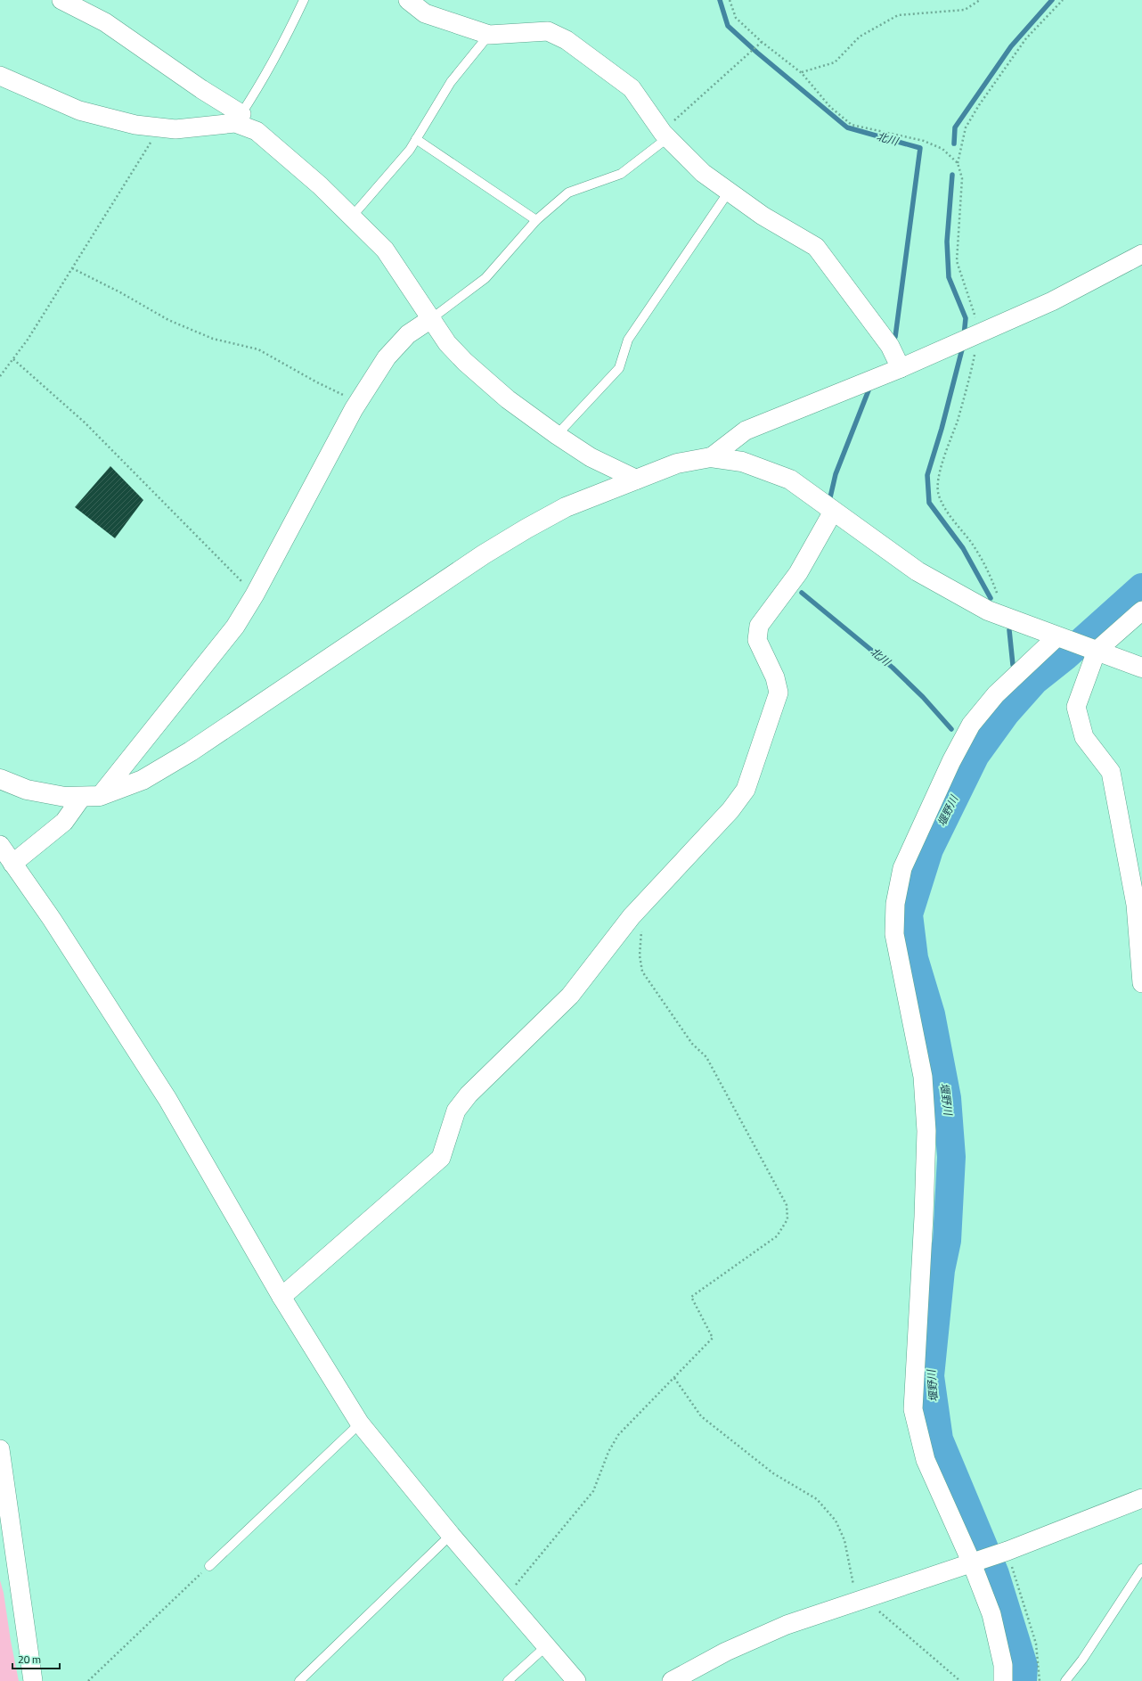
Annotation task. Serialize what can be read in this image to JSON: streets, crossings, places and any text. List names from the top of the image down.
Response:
{
  "water": ["北川", "堰野川"],
  "scale_bar": "20 m"
}
